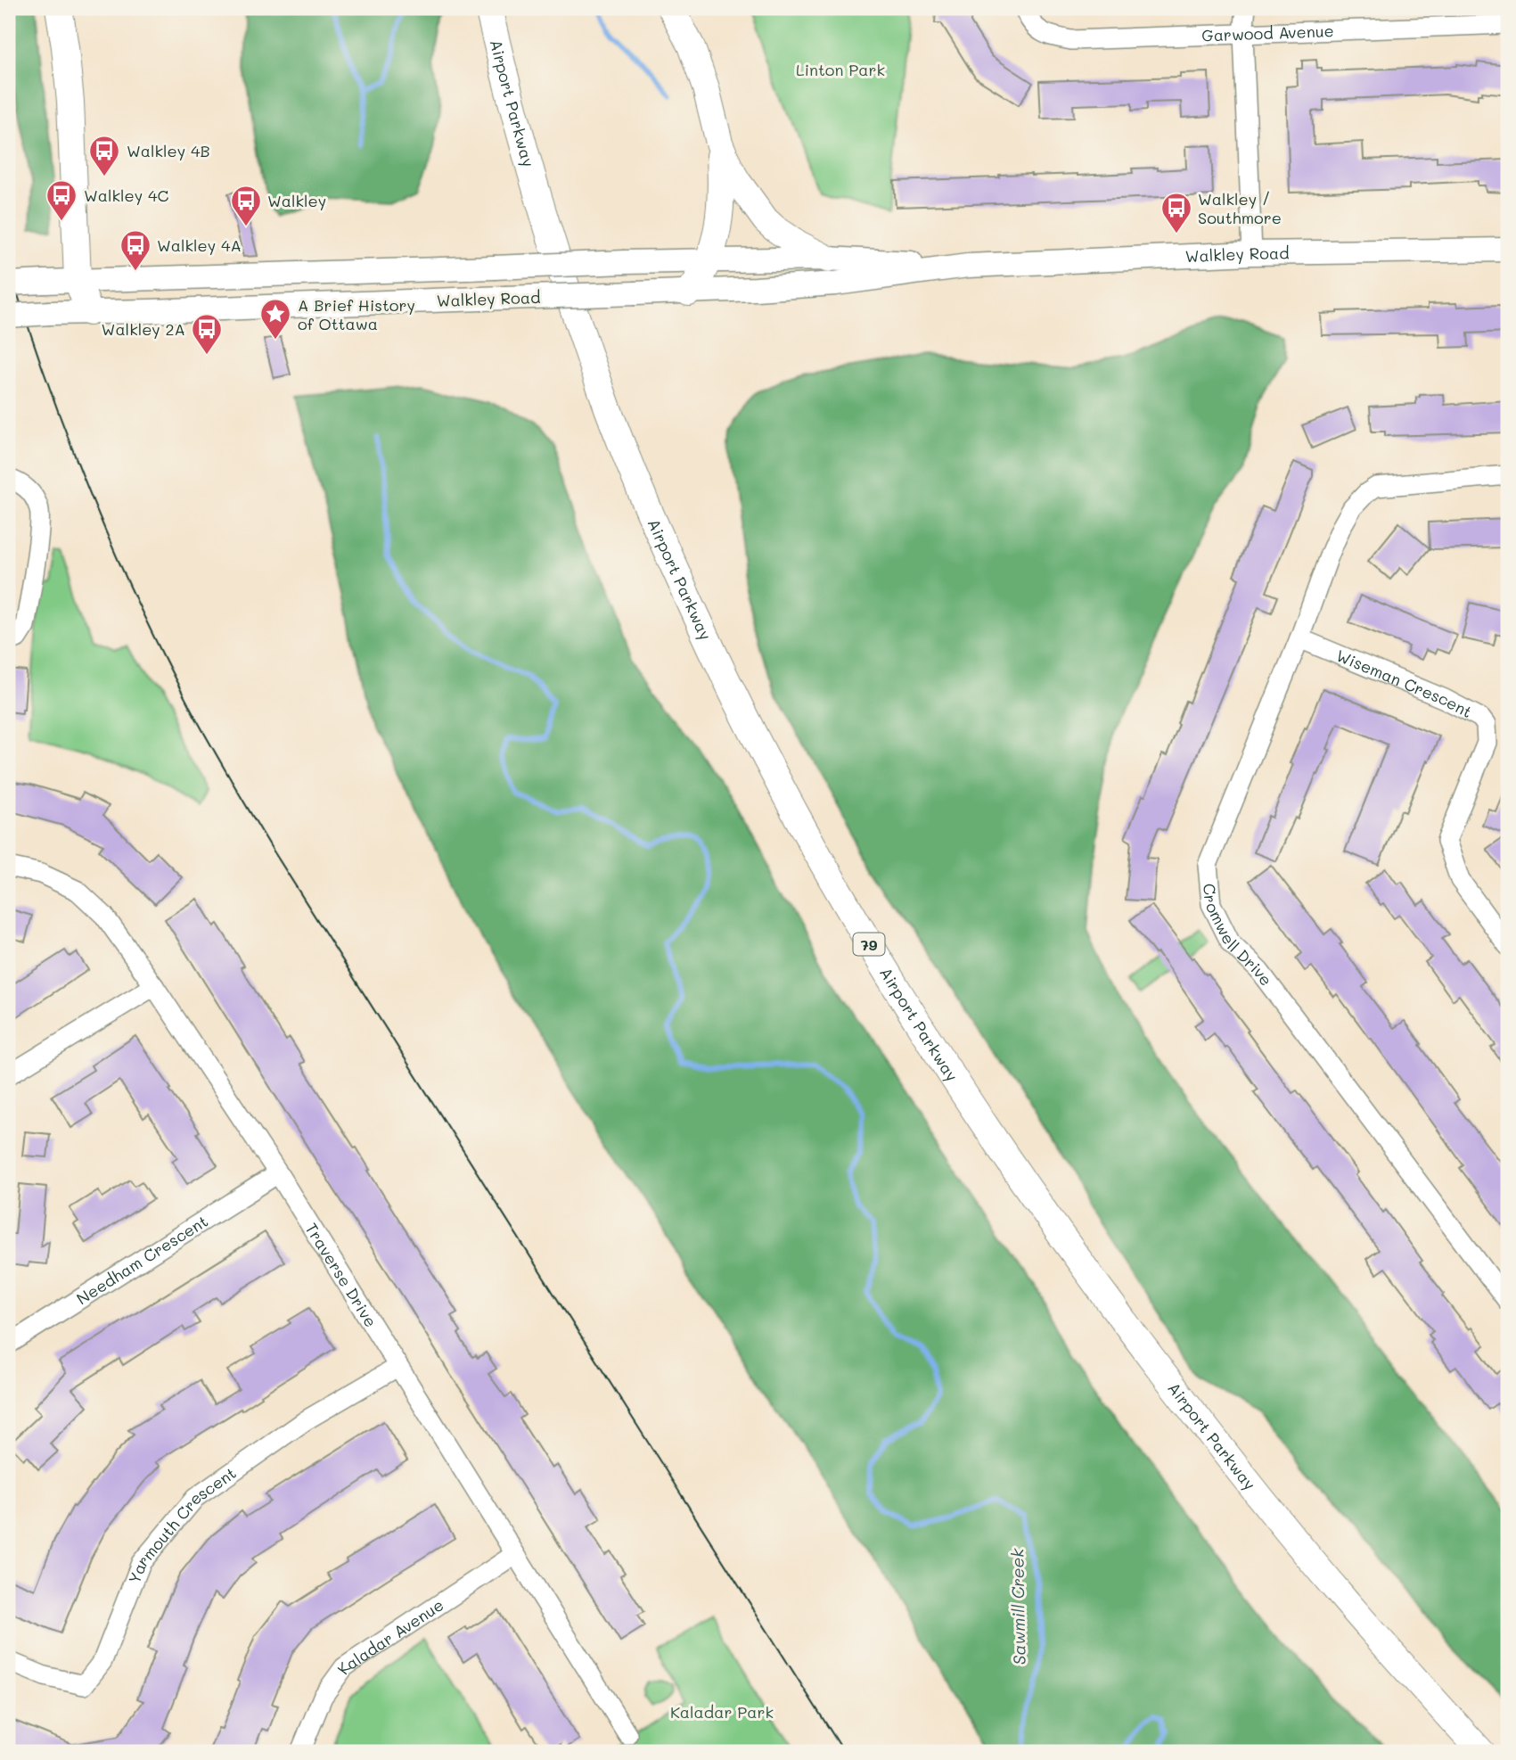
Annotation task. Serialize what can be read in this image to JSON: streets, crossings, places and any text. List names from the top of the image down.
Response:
{
  "streets": {
    "highway": ["Airport Parkway", "79"],
    "main road": ["Walkley Road"],
    "street": [
      "Garwood Avenue",
      "Wiseman Crescent",
      "Cromwell Drive",
      "Needham Crescent",
      "Traverse Drive",
      "Yarmouth Crescent",
      "Kaladar Avenue"
    ]
  },
  "crossings": [
    ["Wiseman Crescent", "Cromwell Drive"],
    ["Needham Crescent", "Traverse Drive"],
    ["Traverse Drive", "Yarmouth Crescent"],
    ["Traverse Drive", "Kaladar Avenue"]
  ],
  "water": ["Sawmill Creek"],
  "parks": ["Linton Park", "Kaladar Park"],
  "places": {
    "bus stop": [
      "Walkley 4B",
      "Walkley 4C",
      "Walkley",
      "Walkley / Southmore",
      "Walkley 4A",
      "Walkley 2A"
    ],
    "place": ["A Brief History of Ottawa"]
  }
}
